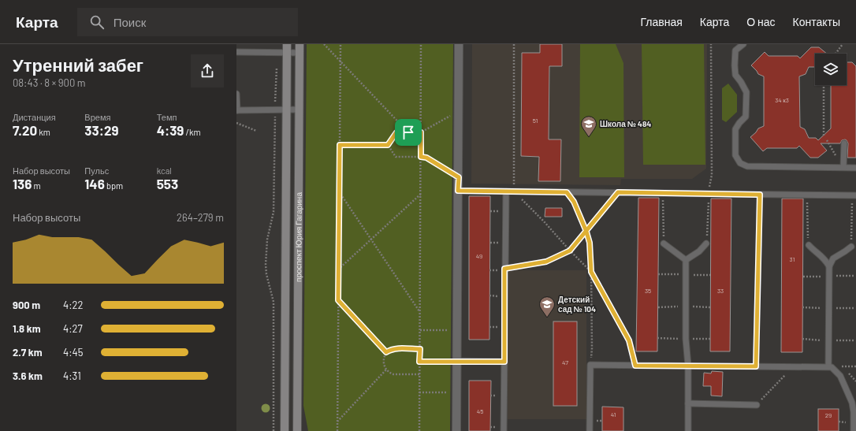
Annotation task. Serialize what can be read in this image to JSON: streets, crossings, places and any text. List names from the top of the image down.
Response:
{
  "streets": {
    "main road": ["проспект Юрия Гагарина"]
  },
  "places": {
    "school or university": ["Школа № 484", "Детский сад № 104"]
  },
  "house_numbers": [
    "34 к3",
    "51",
    "49",
    "31",
    "35",
    "33",
    "47",
    "45",
    "41",
    "29"
  ],
  "page": {
    "header": "Карта",
    "search": "Поиск",
    "nav": [
      "Главная",
      "Карта",
      "О нас",
      "Контакты"
    ],
    "heading": ["Утренний забег", "08:43 · 8 × 900 m"],
    "stats": [
      ["Дистанция", "7.20 km"],
      ["Время", "33:29"],
      ["Темп", "4:39 /km"],
      ["Набор высоты", "136 m"],
      ["Пульс", "146 bpm"],
      ["kcal", "553"]
    ],
    "chart": ["Набор высоты", "264–279 m"],
    "list": [
      {
        "name": "900 m",
        "note": "4:22"
      },
      {
        "name": "1.8 km",
        "note": "4:27"
      },
      {
        "name": "2.7 km",
        "note": "4:45"
      },
      {
        "name": "3.6 km",
        "note": "4:31"
      }
    ]
  }
}
